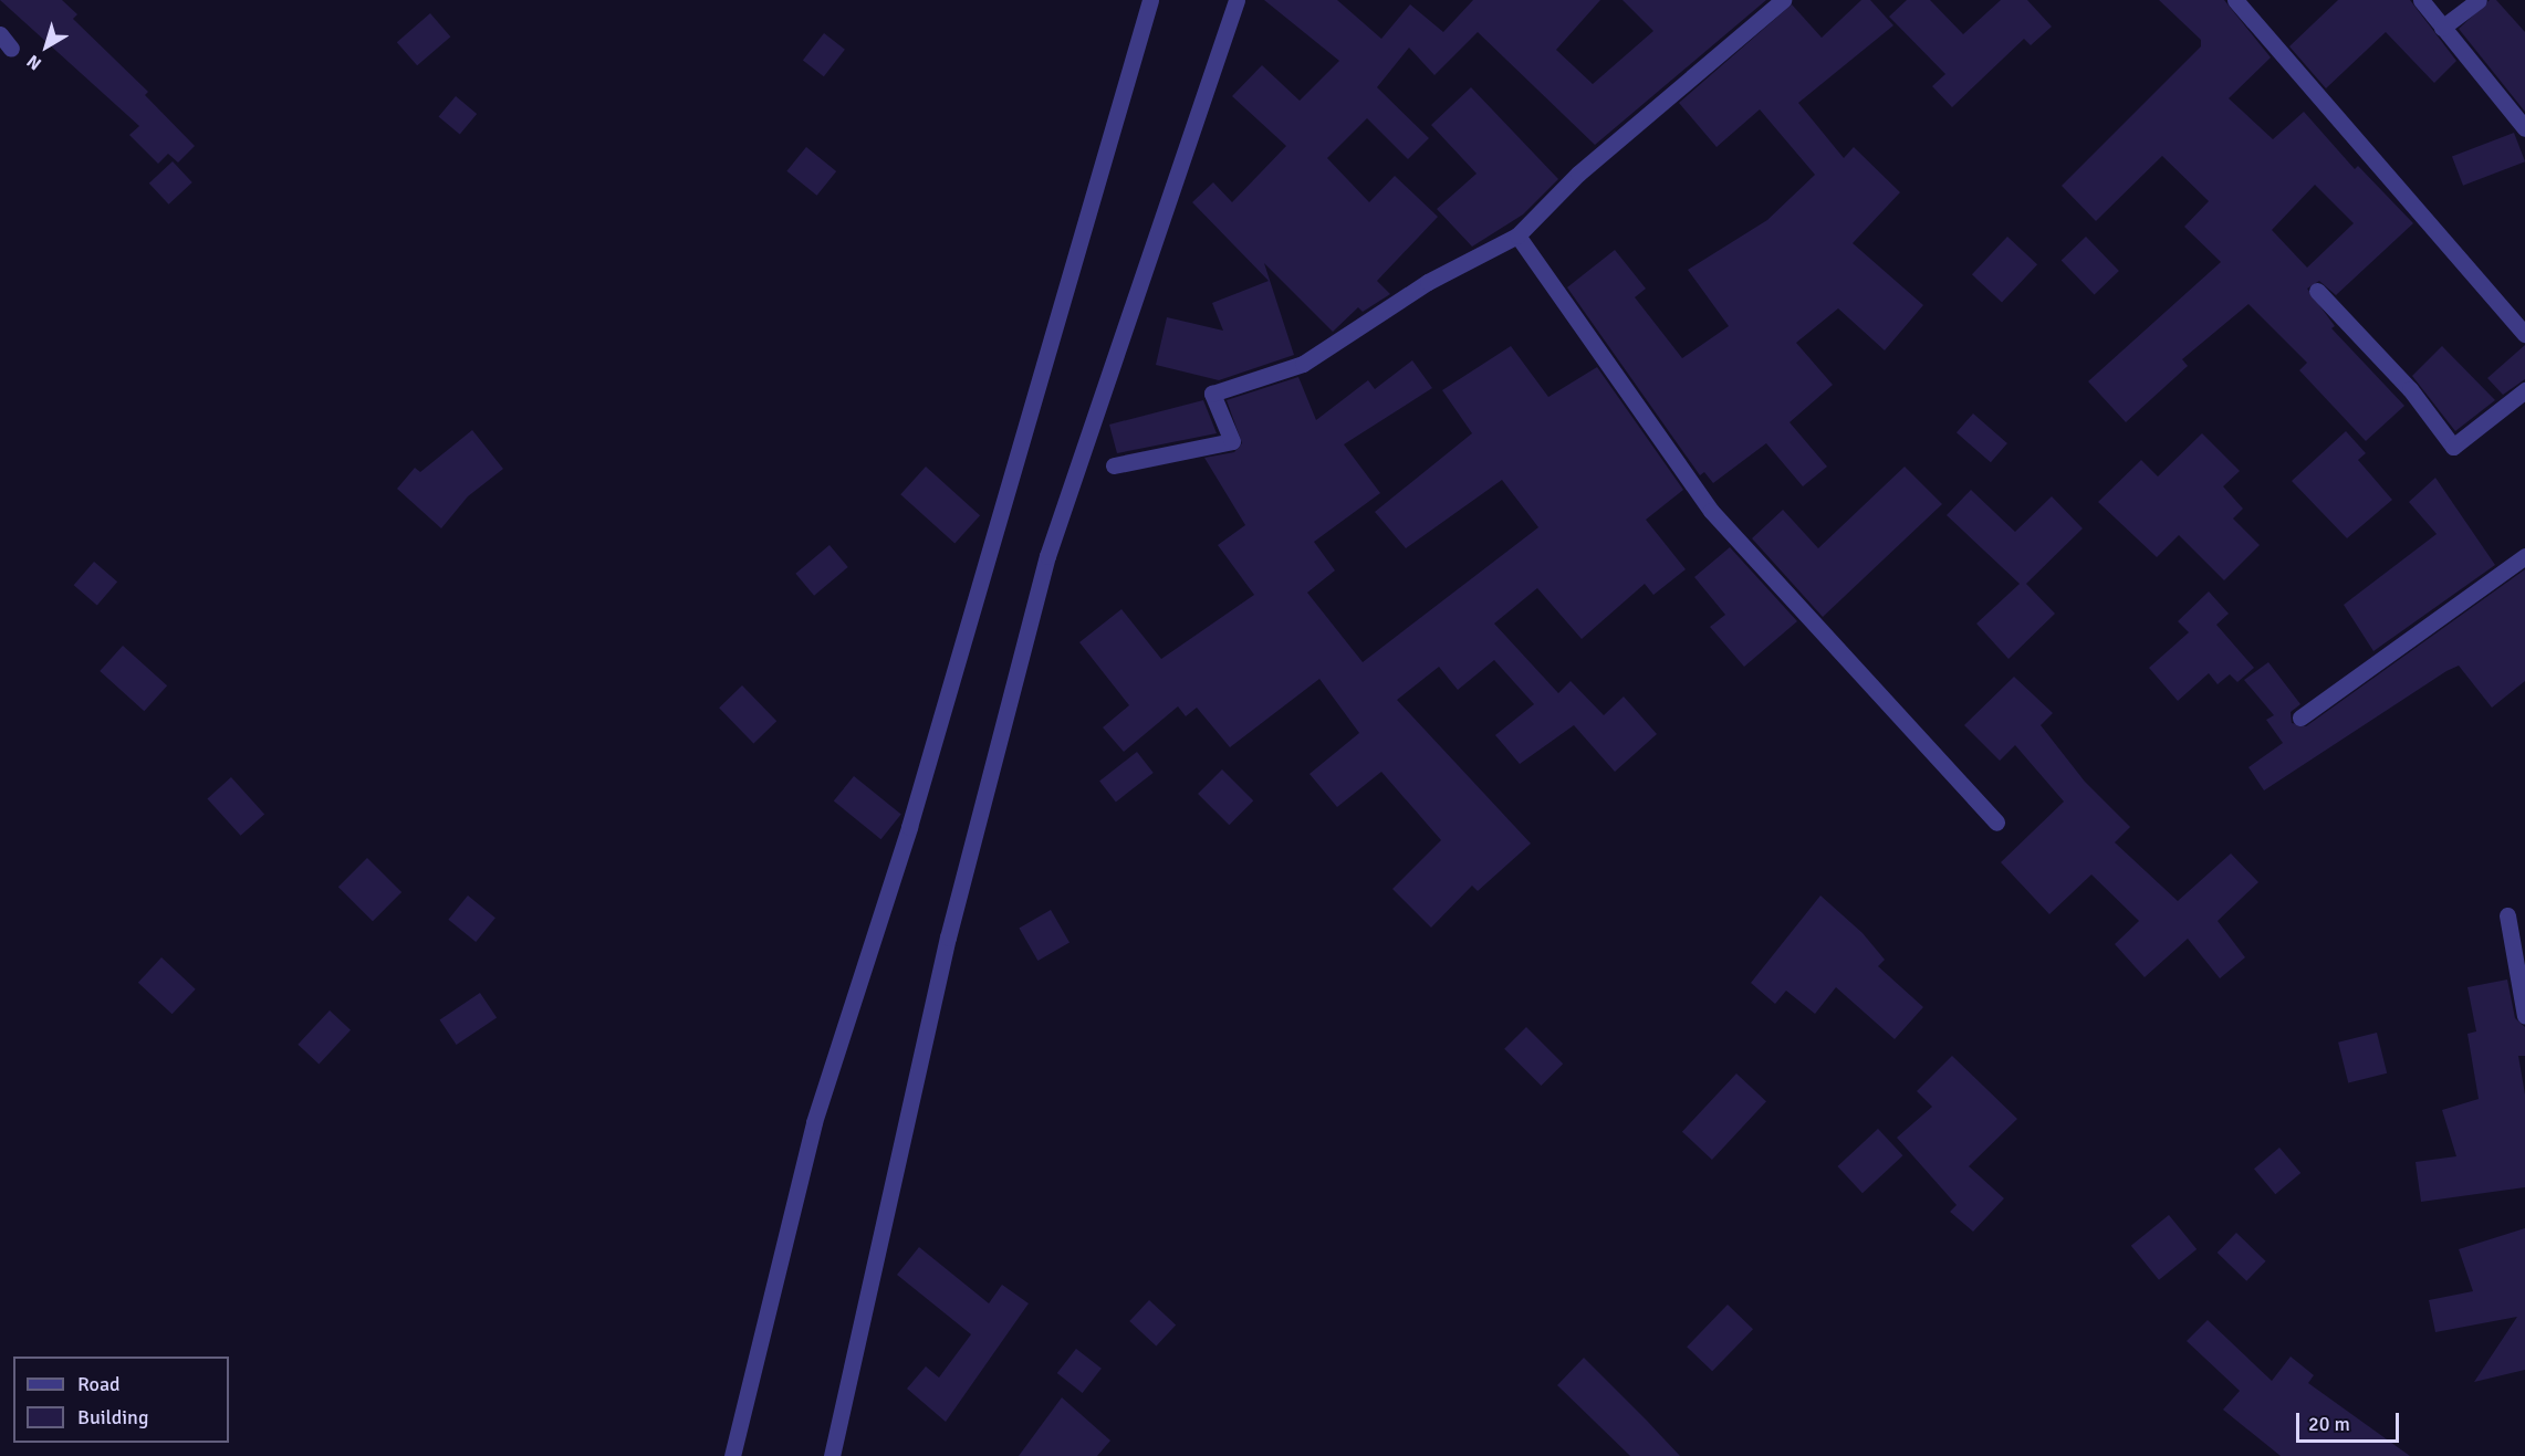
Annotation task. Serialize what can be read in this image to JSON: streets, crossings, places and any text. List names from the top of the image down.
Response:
{
  "legend": ["Road", "Building"],
  "scale_bar": "20 m",
  "north": "bottom left"
}
